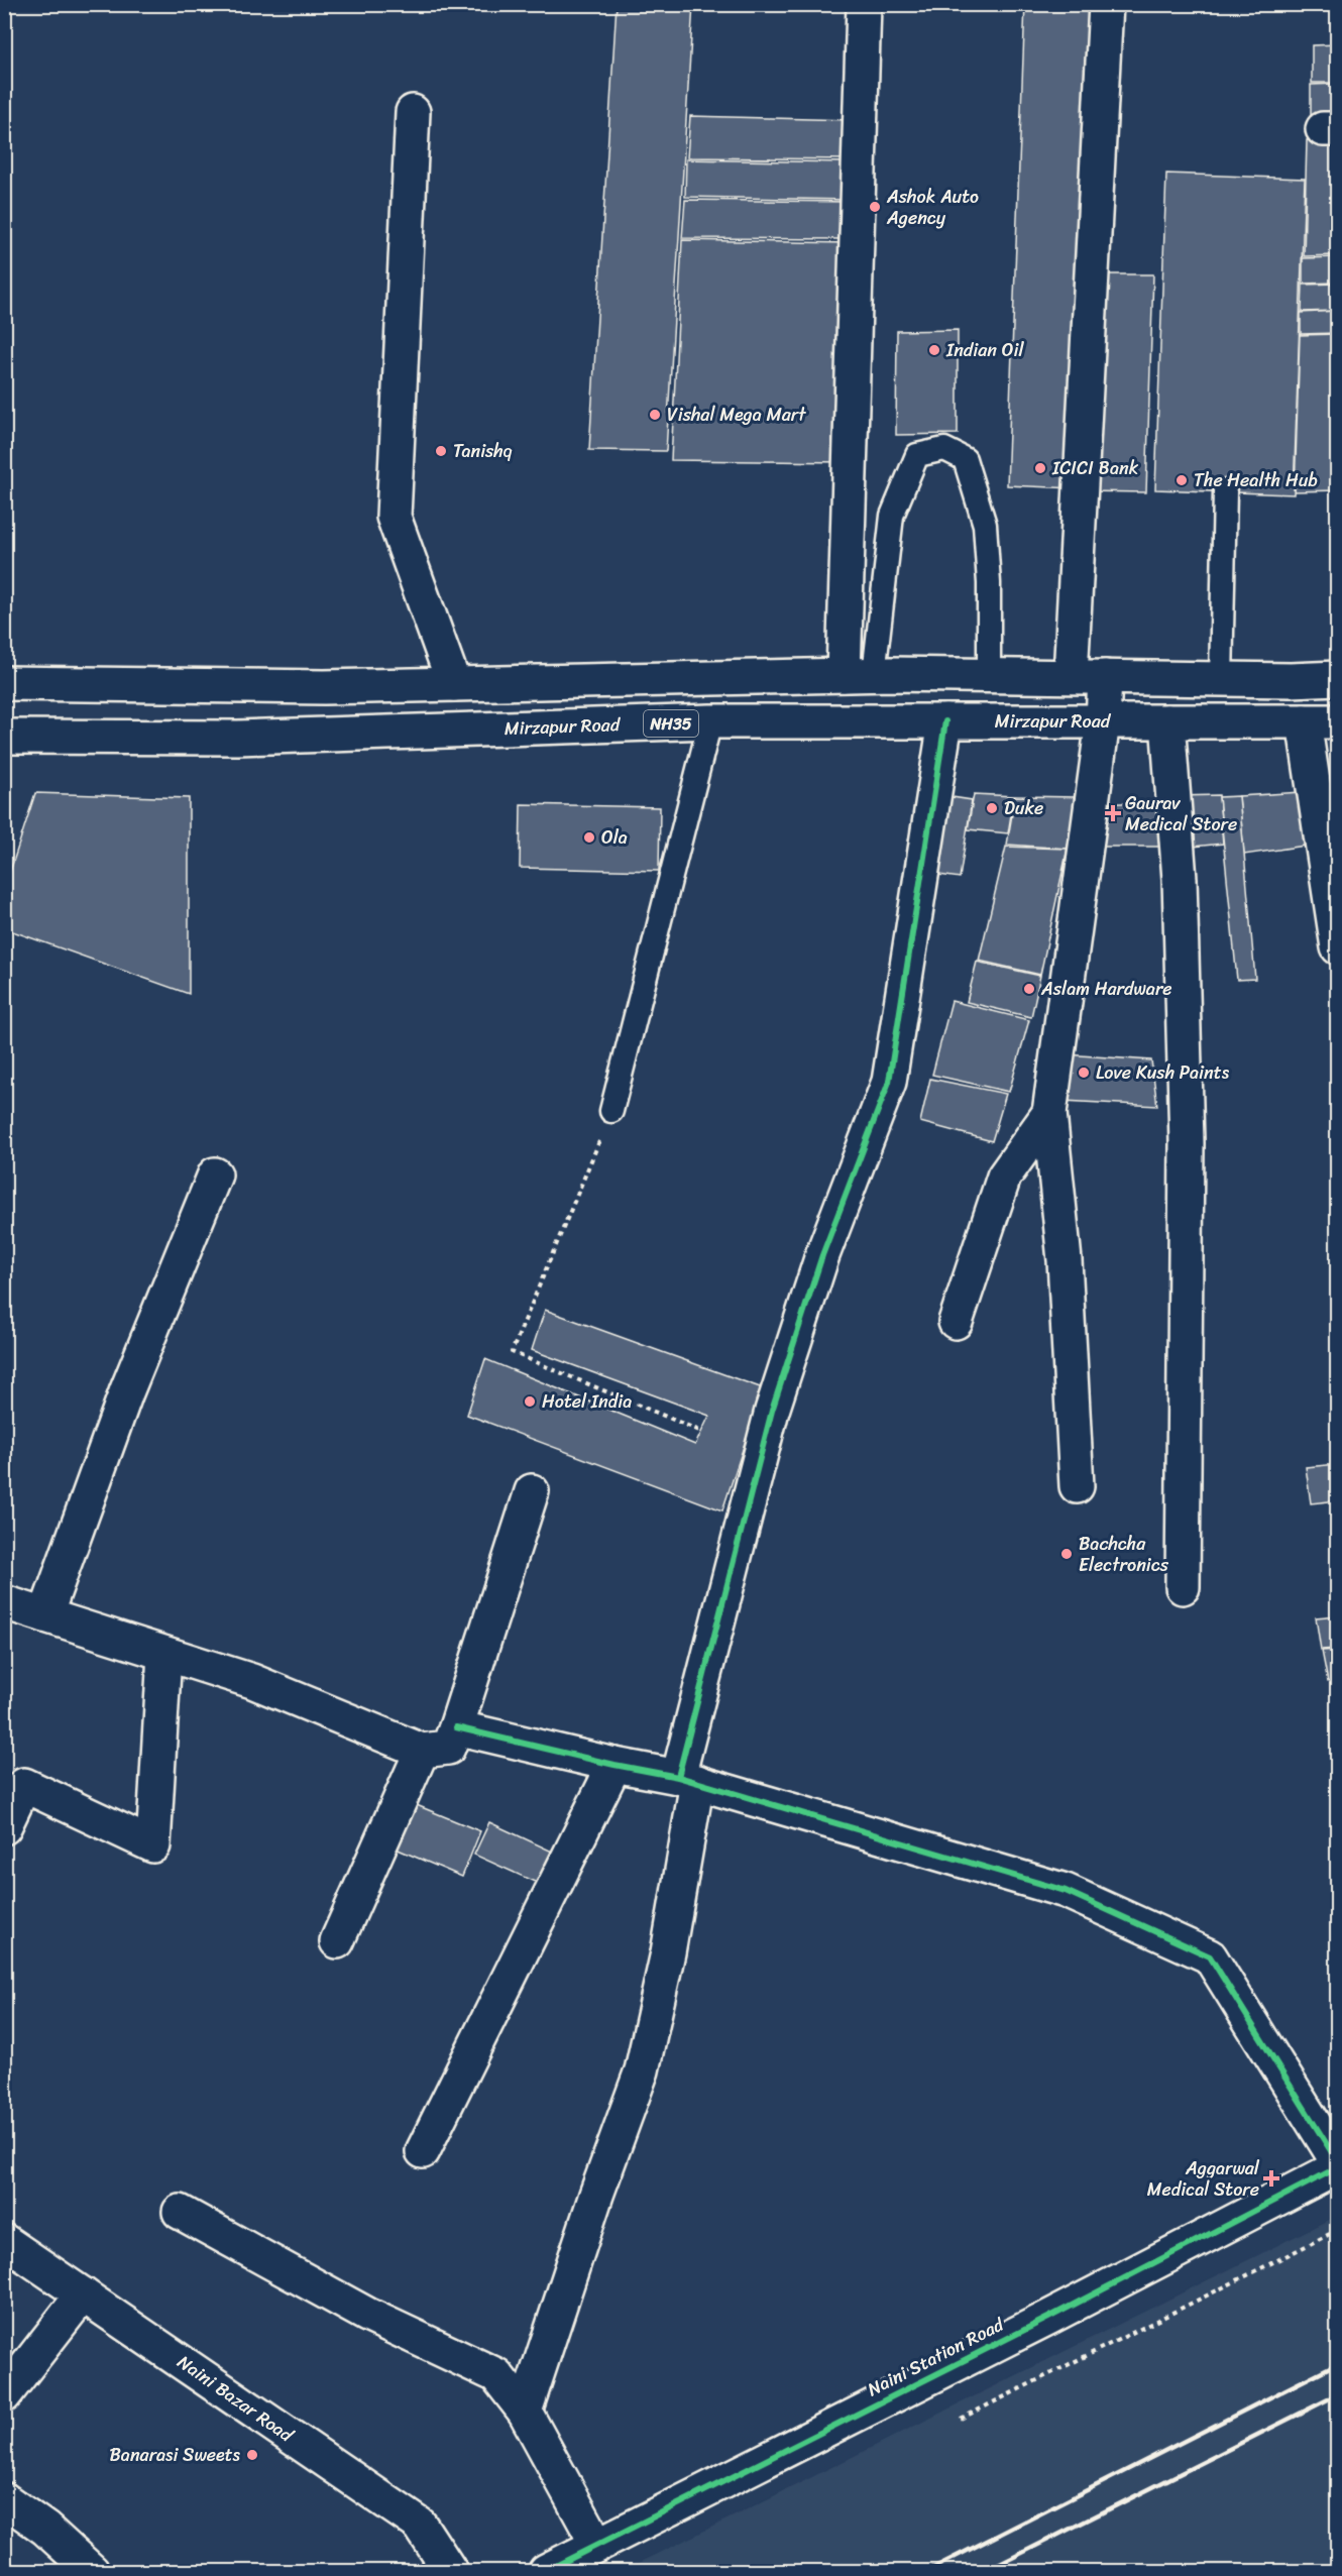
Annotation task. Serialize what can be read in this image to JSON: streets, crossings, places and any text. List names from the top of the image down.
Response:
{
  "streets": {
    "main road": [
      "Mirzapur Road",
      "NH35",
      "Naini Station Road",
      "Naini Bazar Road"
    ]
  },
  "places": {
    "other": [
      "Ashok Auto Agency",
      "Indian Oil",
      "Vishal Mega Mart",
      "Tanishq",
      "ICICI Bank",
      "The Health Hub",
      "Duke",
      "Ola",
      "Aslam Hardware",
      "Love Kush Paints",
      "Hotel India",
      "Bachcha Electronics",
      "Banarasi Sweets"
    ],
    "health": ["Gaurav Medical Store", "Aggarwal Medical Store"]
  }
}
